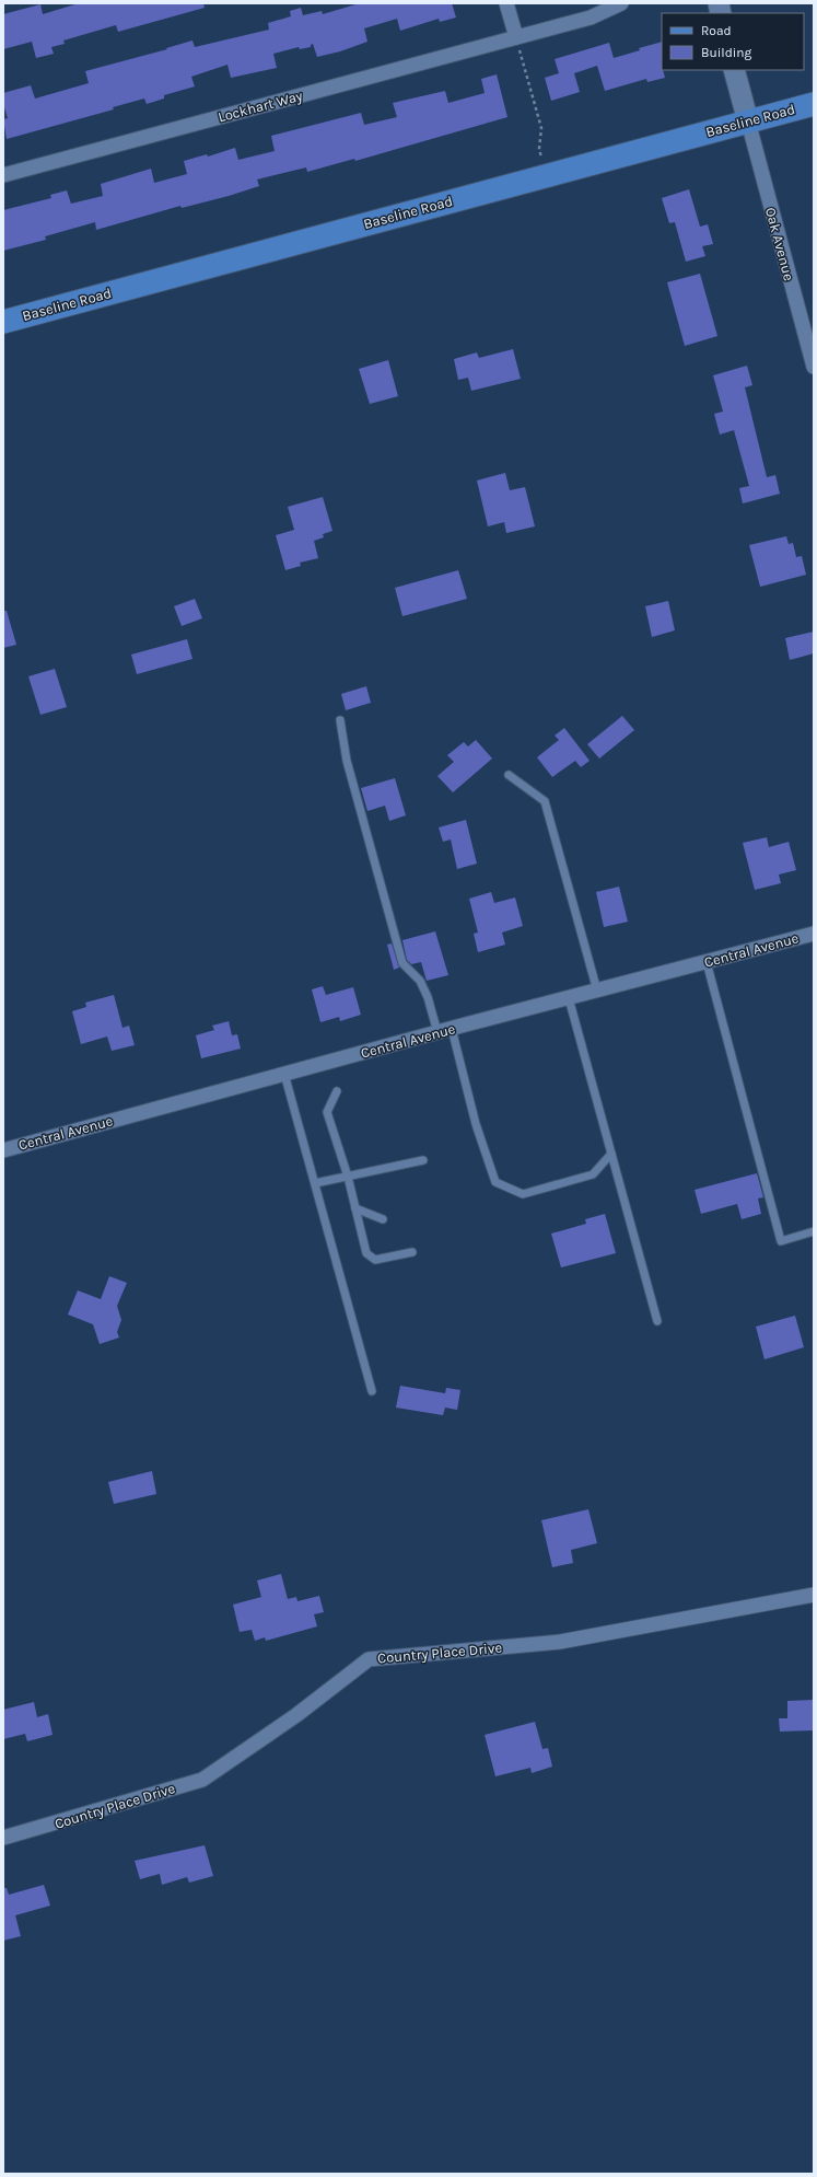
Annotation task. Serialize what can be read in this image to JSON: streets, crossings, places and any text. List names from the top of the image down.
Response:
{
  "streets": {
    "main road": ["Baseline Road"],
    "street": [
      "Lockhart Way",
      "Oak Avenue",
      "Central Avenue",
      "Country Place Drive"
    ]
  },
  "crossings": [
    ["Baseline Road", "Oak Avenue"]
  ],
  "legend": ["Road", "Building"]
}
